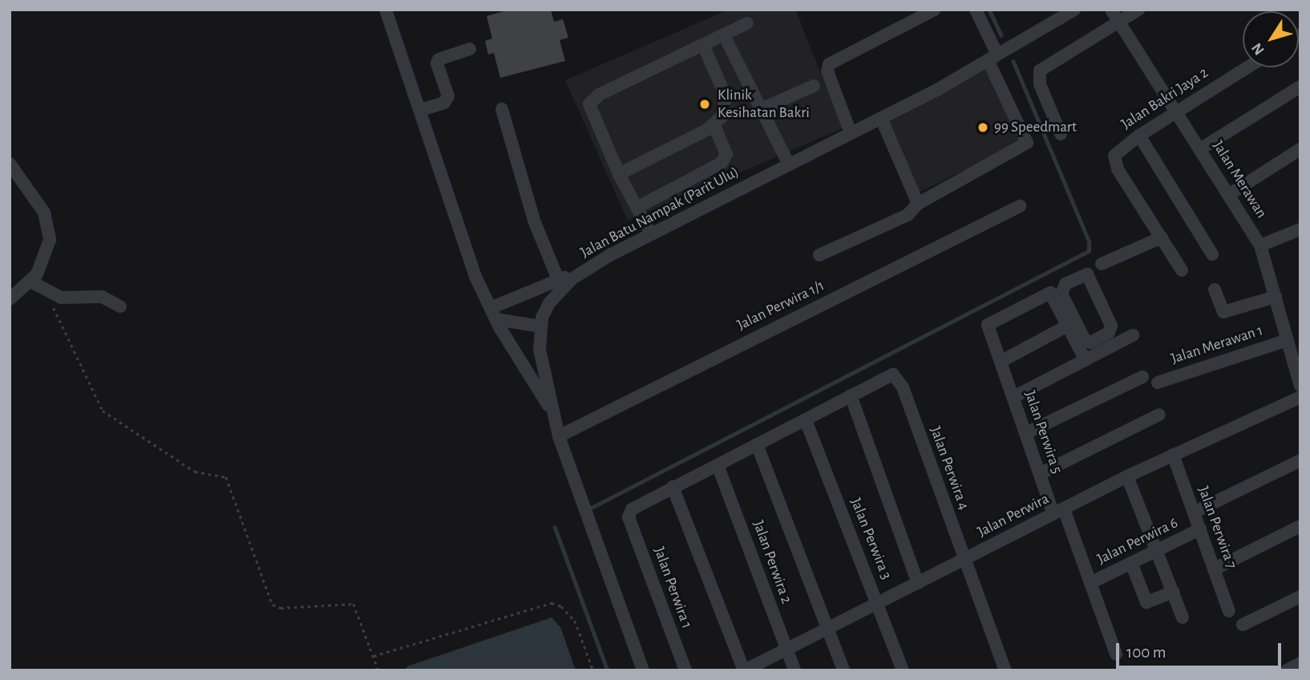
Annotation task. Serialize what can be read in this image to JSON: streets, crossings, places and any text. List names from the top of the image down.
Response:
{
  "streets": {
    "street": [
      "Jalan Bakri Jaya 2",
      "Jalan Merawan",
      "Jalan Batu Nampak (Parit Ulu)",
      "Jalan Perwira 1/1",
      "Jalan Merawan 1",
      "Jalan Perwira 5",
      "Jalan Perwira 4",
      "Jalan Perwira",
      "Jalan Perwira 7",
      "Jalan Perwira 3",
      "Jalan Perwira 6",
      "Jalan Perwira 2",
      "Jalan Perwira 1"
    ]
  },
  "crossings": [
    ["Jalan Bakri Jaya 2", "Jalan Merawan"],
    ["Jalan Merawan", "Jalan Merawan 1"],
    ["Jalan Batu Nampak (Parit Ulu)", "Jalan Perwira 1/1"],
    ["Jalan Perwira 5", "Jalan Perwira"],
    ["Jalan Perwira 5", "Jalan Perwira 6"],
    ["Jalan Perwira 4", "Jalan Perwira"],
    ["Jalan Perwira", "Jalan Perwira 7"],
    ["Jalan Perwira", "Jalan Perwira 3"],
    ["Jalan Perwira", "Jalan Perwira 2"],
    ["Jalan Perwira 7", "Jalan Perwira 6"]
  ],
  "places": ["Klinik Kesihatan Bakri", "99 Speedmart"],
  "scale_bar": "100 m",
  "north": "bottom left"
}
